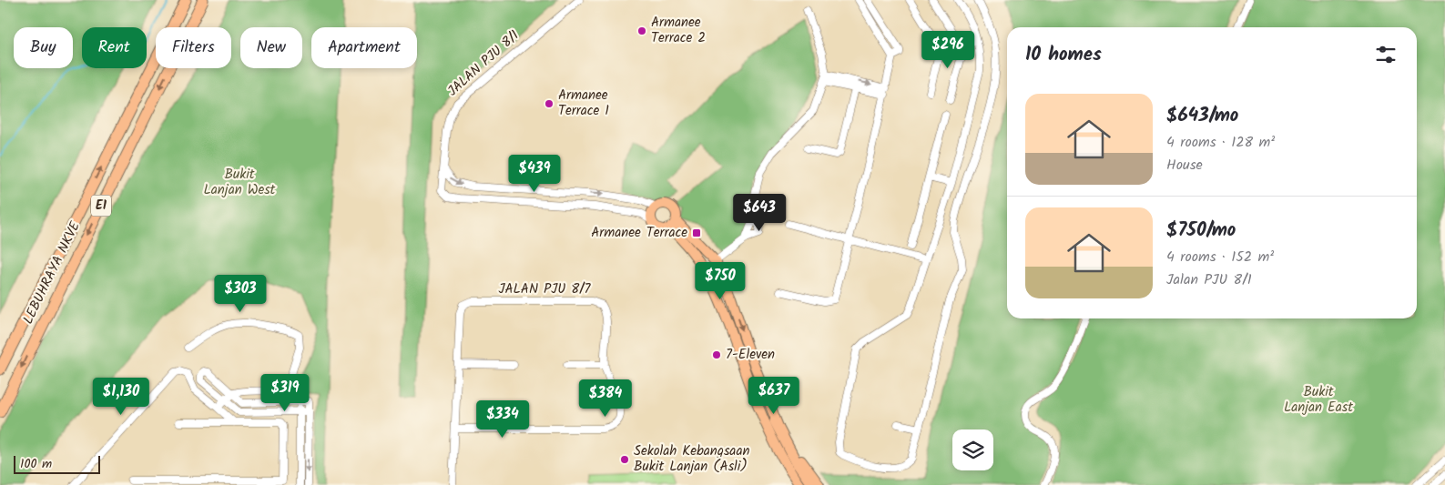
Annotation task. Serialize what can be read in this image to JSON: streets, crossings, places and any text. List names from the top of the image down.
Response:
{
  "streets": {
    "highway": ["E1", "LEBUHRAYA NKVE"],
    "street": ["JALAN PJU 8/1", "JALAN PJU 8/7"]
  },
  "parks": ["Bukit Lanjan West", "Bukit Lanjan East"],
  "places": {
    "other": [
      "Armanee Terrace 2",
      "Armanee Terrace 1",
      "7-Eleven",
      "Sekolah Kebangsaan Bukit Lanjan (Asli)"
    ],
    "transit": ["Armanee Terrace"]
  },
  "scale_bar": "100 m",
  "page": {
    "chip": [
      "Buy",
      "Rent",
      "Filters",
      "New",
      "Apartment"
    ],
    "heading": "10 homes",
    "price": [
      "$296",
      "$439",
      "$643",
      "$750",
      "$303",
      "$319",
      "$637",
      "$1,130",
      "$384",
      "$334"
    ],
    "list": [
      {
        "name": "$643/mo",
        "note": "4 rooms · 128 m² · House"
      },
      {
        "name": "$750/mo",
        "note": "4 rooms · 152 m² · Jalan PJU 8/1"
      }
    ],
    "scale": "100 m"
  }
}
